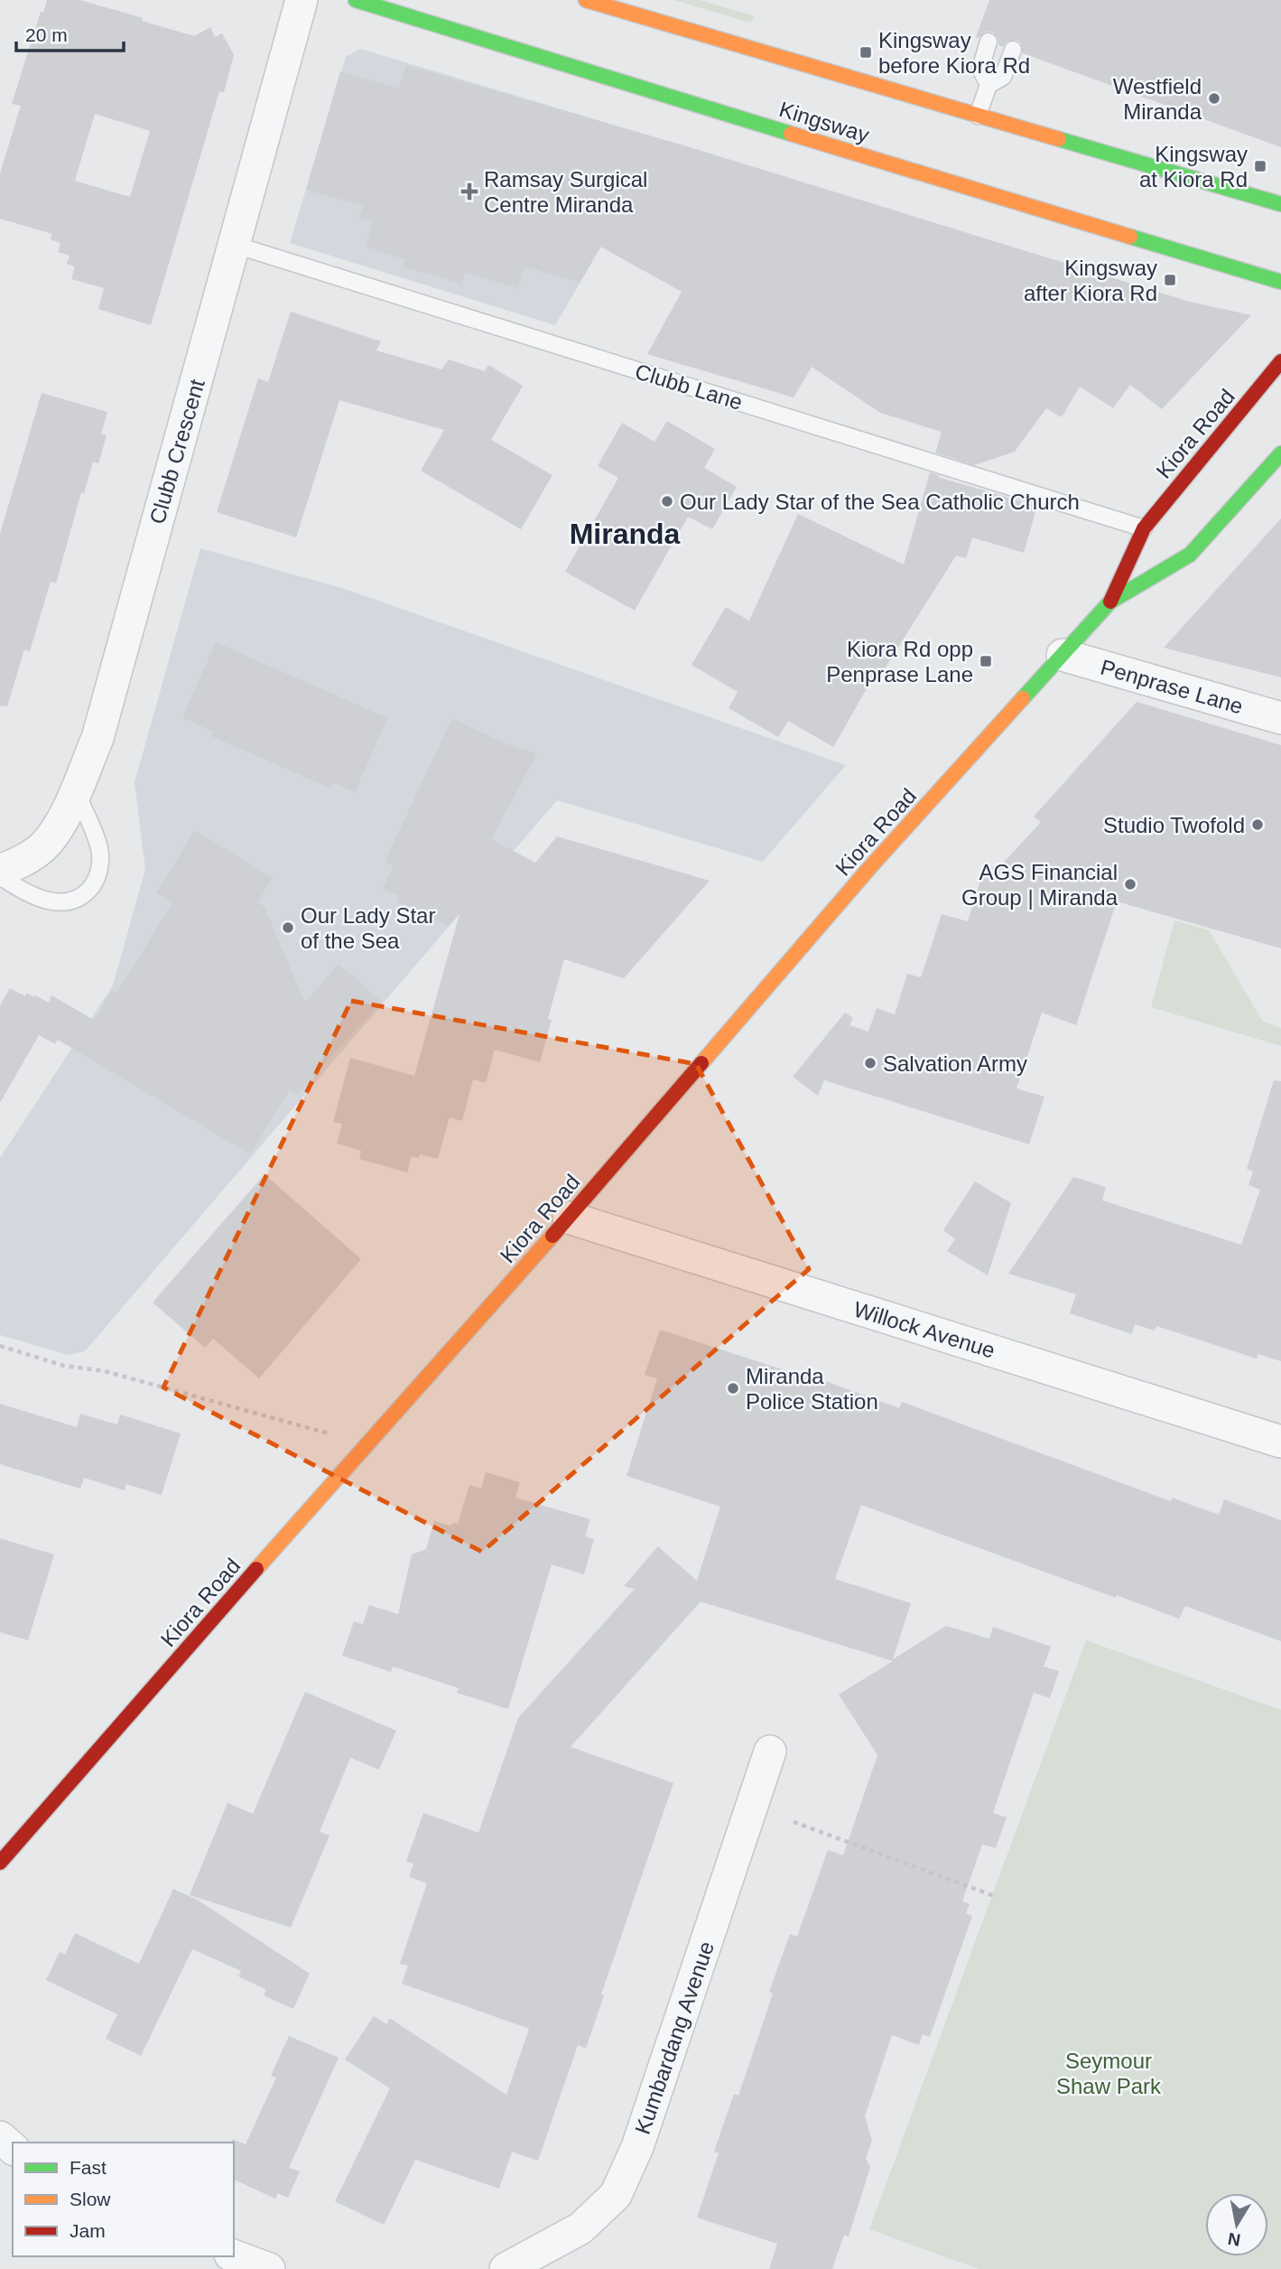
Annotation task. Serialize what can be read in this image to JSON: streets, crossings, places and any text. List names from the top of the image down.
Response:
{
  "streets": {
    "main road": ["Kingsway", "Kiora Road"],
    "street": [
      "Clubb Crescent",
      "Penprase Lane",
      "Willock Avenue",
      "Kumbardang Avenue"
    ],
    "lane": ["Clubb Lane"]
  },
  "crossings": [
    ["Clubb Lane", "Kiora Road"],
    ["Clubb Lane", "Clubb Crescent"],
    ["Kiora Road", "Penprase Lane"],
    ["Kiora Road", "Willock Avenue"]
  ],
  "districts": ["Miranda"],
  "parks": ["Seymour Shaw Park"],
  "places": {
    "transit": [
      "Kingsway before Kiora Rd",
      "Kingsway at Kiora Rd",
      "Kingsway after Kiora Rd",
      "Kiora Rd opp Penprase Lane"
    ],
    "other": [
      "Westfield Miranda",
      "Our Lady Star of the Sea Catholic Church",
      "Studio Twofold",
      "AGS Financial Group | Miranda",
      "Our Lady Star of the Sea",
      "Salvation Army",
      "Miranda Police Station"
    ],
    "health": ["Ramsay Surgical Centre Miranda"]
  },
  "legend": ["Fast", "Slow", "Jam"],
  "scale_bar": "20 m",
  "north": "bottom"
}
